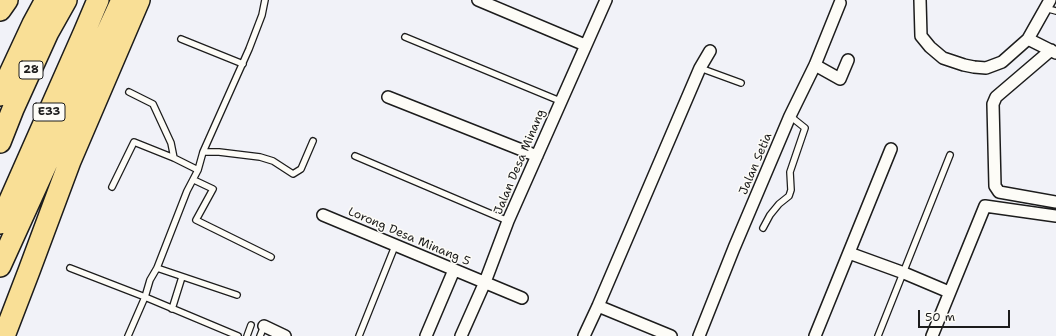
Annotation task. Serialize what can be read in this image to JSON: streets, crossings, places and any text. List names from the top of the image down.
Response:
{
  "streets": {
    "highway": ["28", "E33"],
    "street": ["Jalan Desa Minang", "Jalan Setia", "Lorong Desa Minang 5"]
  },
  "crossings": [
    ["Jalan Desa Minang", "Lorong Desa Minang 5"]
  ],
  "scale_bar": "50 m"
}
